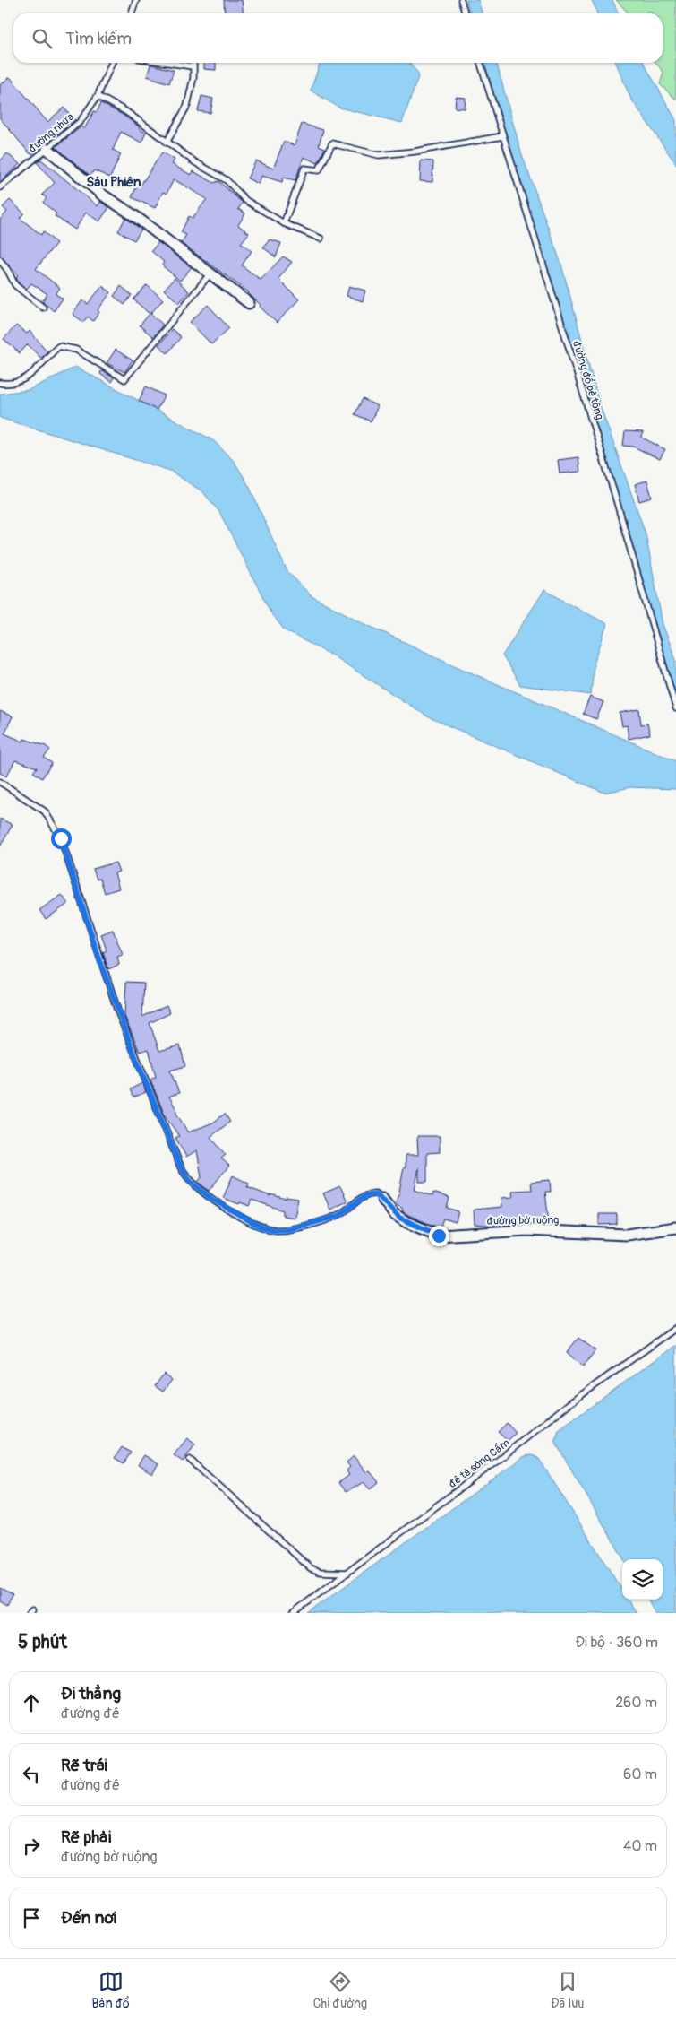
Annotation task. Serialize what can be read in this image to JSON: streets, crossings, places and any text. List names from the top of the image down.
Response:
{
  "streets": {
    "street": ["đường bờ ruộng"],
    "lane": ["đường nhựa", "đường đổ bê tông", "đê tả sông Cấm"]
  },
  "districts": ["Sáu Phiên"],
  "page": {
    "search": "Tìm kiếm",
    "heading": ["5 phút", "Đi bộ · 360 m"],
    "list": [
      ["Đi thẳng", "đường đê", "260 m"],
      ["Rẽ trái", "đường đê", "60 m"],
      ["Rẽ phải", "đường bờ ruộng", "40 m"],
      "Đến nơi"
    ],
    "nav": ["Bản đồ", "Chỉ đường", "Đã lưu"]
  }
}
